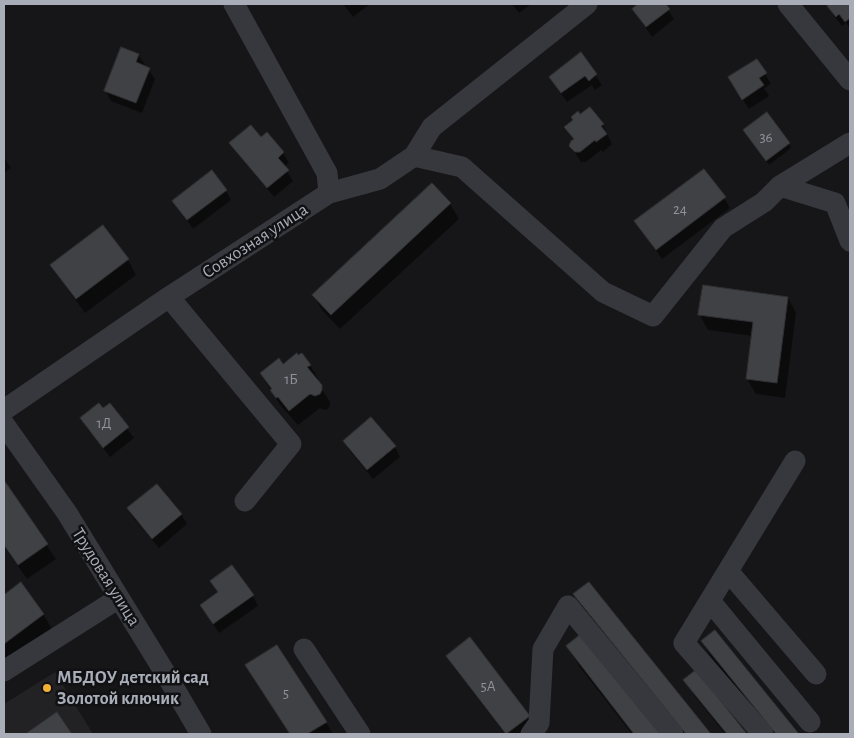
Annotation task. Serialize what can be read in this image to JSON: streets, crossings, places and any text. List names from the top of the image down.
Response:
{
  "streets": {
    "street": ["Совхозная улица", "Трудовая улица"]
  },
  "places": ["МБДОУ детский сад Золотой ключик"],
  "house_numbers": [
    "36",
    "24",
    "1Б",
    "1Д",
    "5А",
    "5"
  ]
}
